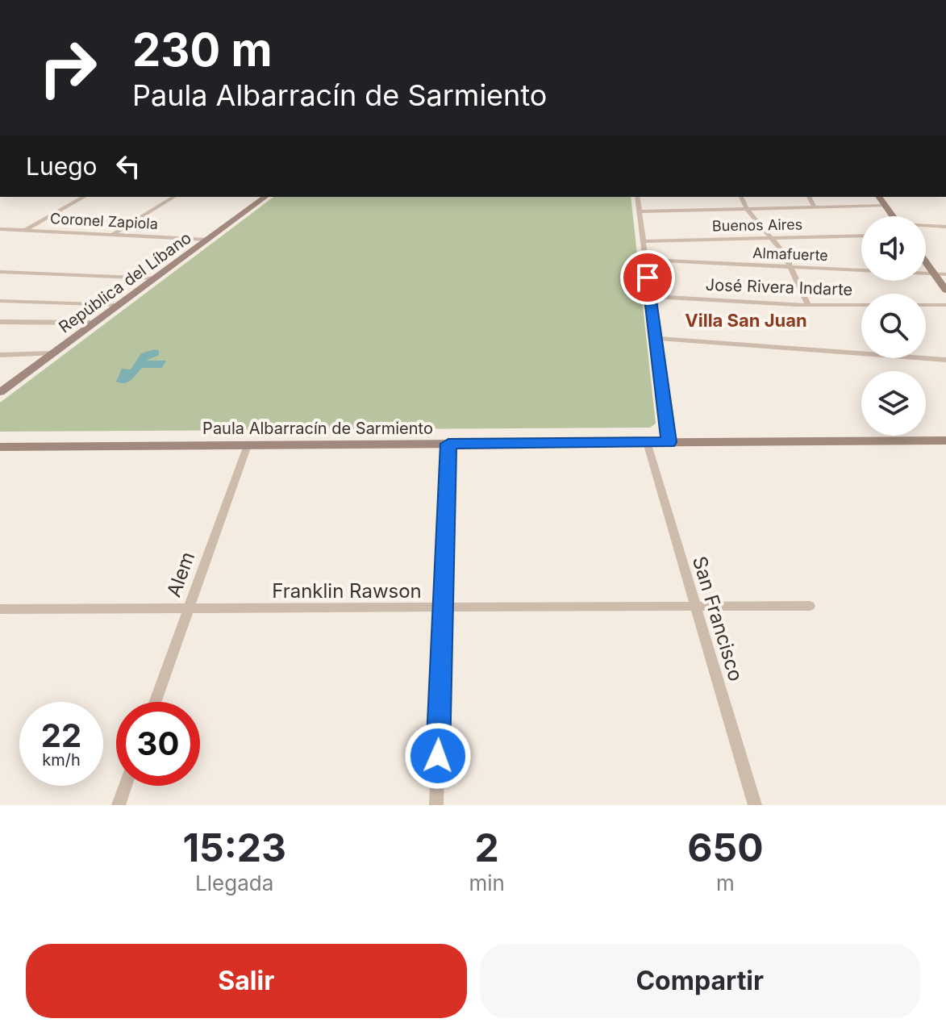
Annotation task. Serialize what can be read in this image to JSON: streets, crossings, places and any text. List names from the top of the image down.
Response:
{
  "streets": {
    "main road": ["República del Líbano", "Paula Albarracín de Sarmiento"],
    "street": [
      "Coronel Zapiola",
      "Buenos Aires",
      "Almafuerte",
      "José Rivera Indarte",
      "Alem",
      "Franklin Rawson",
      "San Francisco"
    ]
  },
  "crossings": [
    ["Coronel Zapiola", "República del Líbano"],
    ["Paula Albarracín de Sarmiento", "Alem"],
    ["Paula Albarracín de Sarmiento", "San Francisco"],
    ["Alem", "Franklin Rawson"],
    ["Franklin Rawson", "San Francisco"]
  ],
  "districts": ["Villa San Juan"],
  "page": {
    "turn": ["230 m", "Paula Albarracín de Sarmiento"],
    "then": "Luego",
    "speed": "22 km/h",
    "limit": "30",
    "eta": [
      "15:23",
      "Llegada",
      "2",
      "min",
      "650",
      "m"
    ],
    "buttons": ["Salir", "Compartir"]
  }
}
